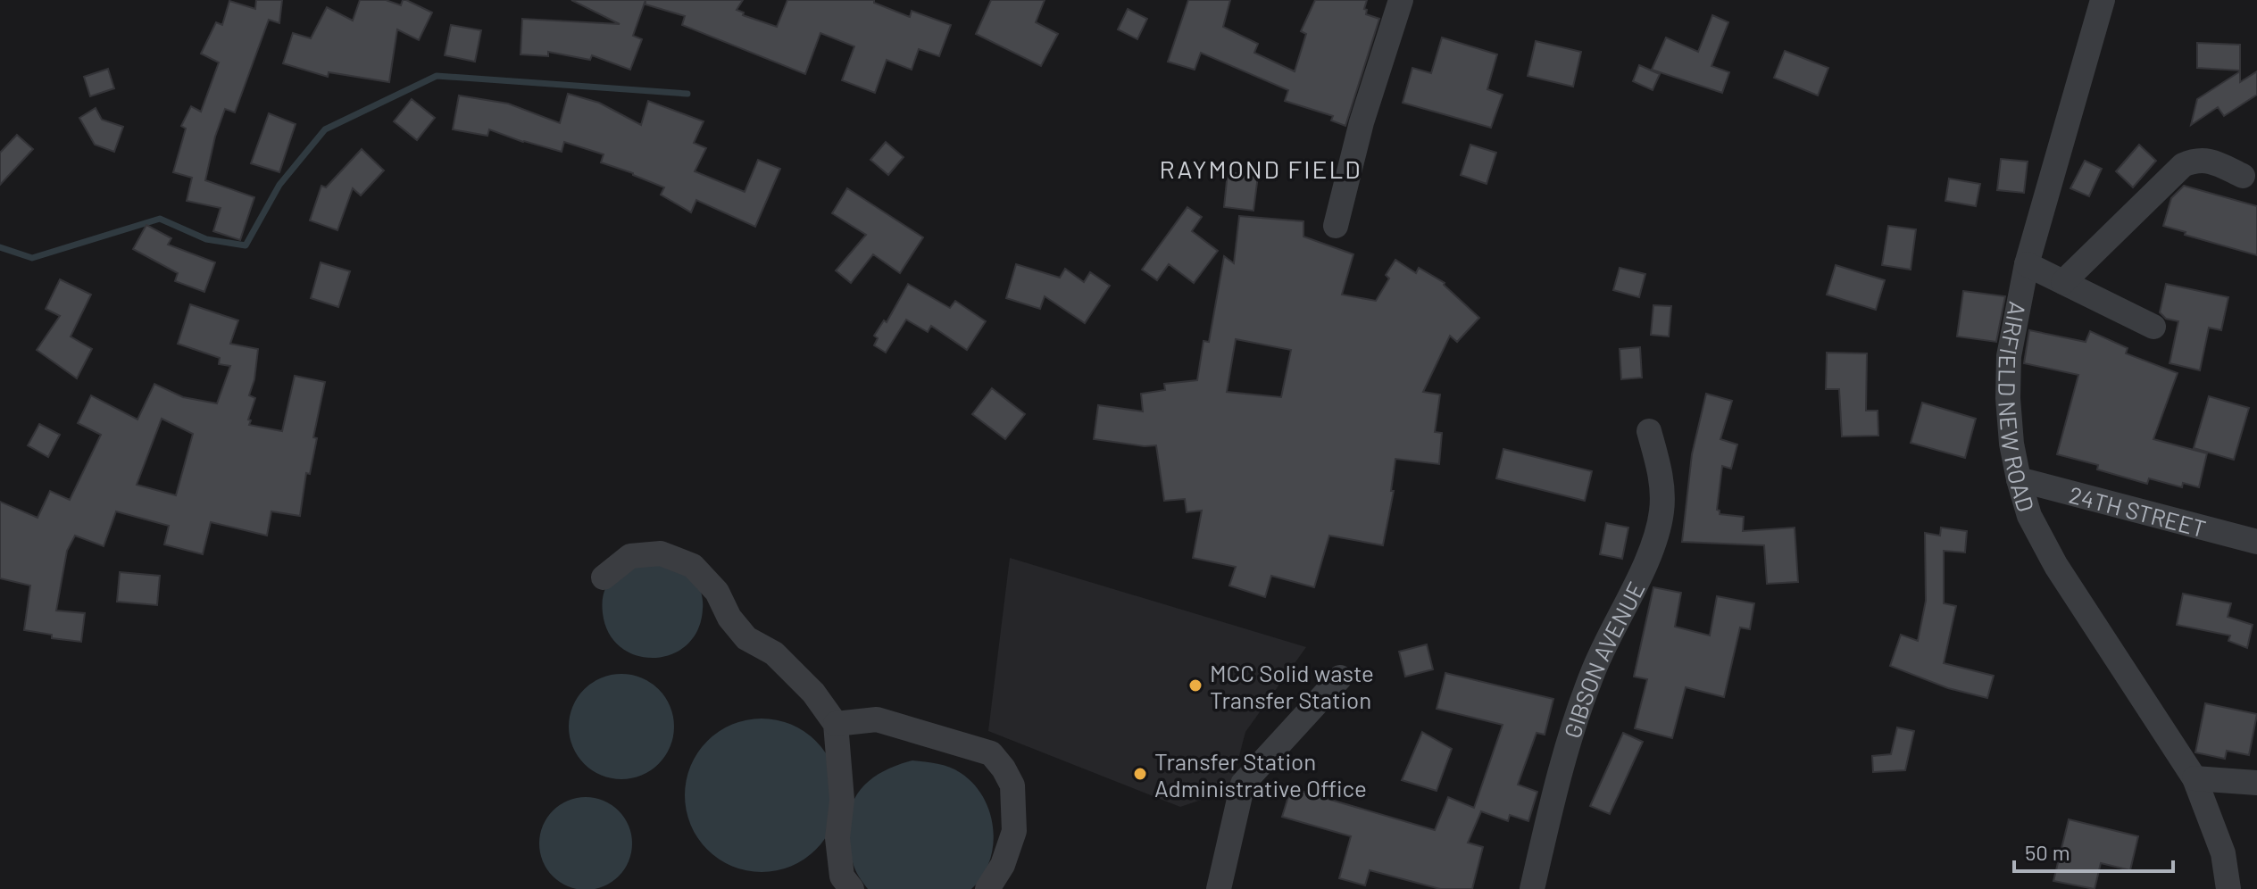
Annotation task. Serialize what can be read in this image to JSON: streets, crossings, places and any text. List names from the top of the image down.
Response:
{
  "streets": {
    "street": ["AIRFIELD NEW ROAD", "24TH STREET", "GIBSON AVENUE"]
  },
  "crossings": [
    ["AIRFIELD NEW ROAD", "24TH STREET"]
  ],
  "districts": ["RAYMOND FIELD"],
  "places": ["MCC Solid waste Transfer Station", "Transfer Station Administrative Office"],
  "scale_bar": "50 m"
}
